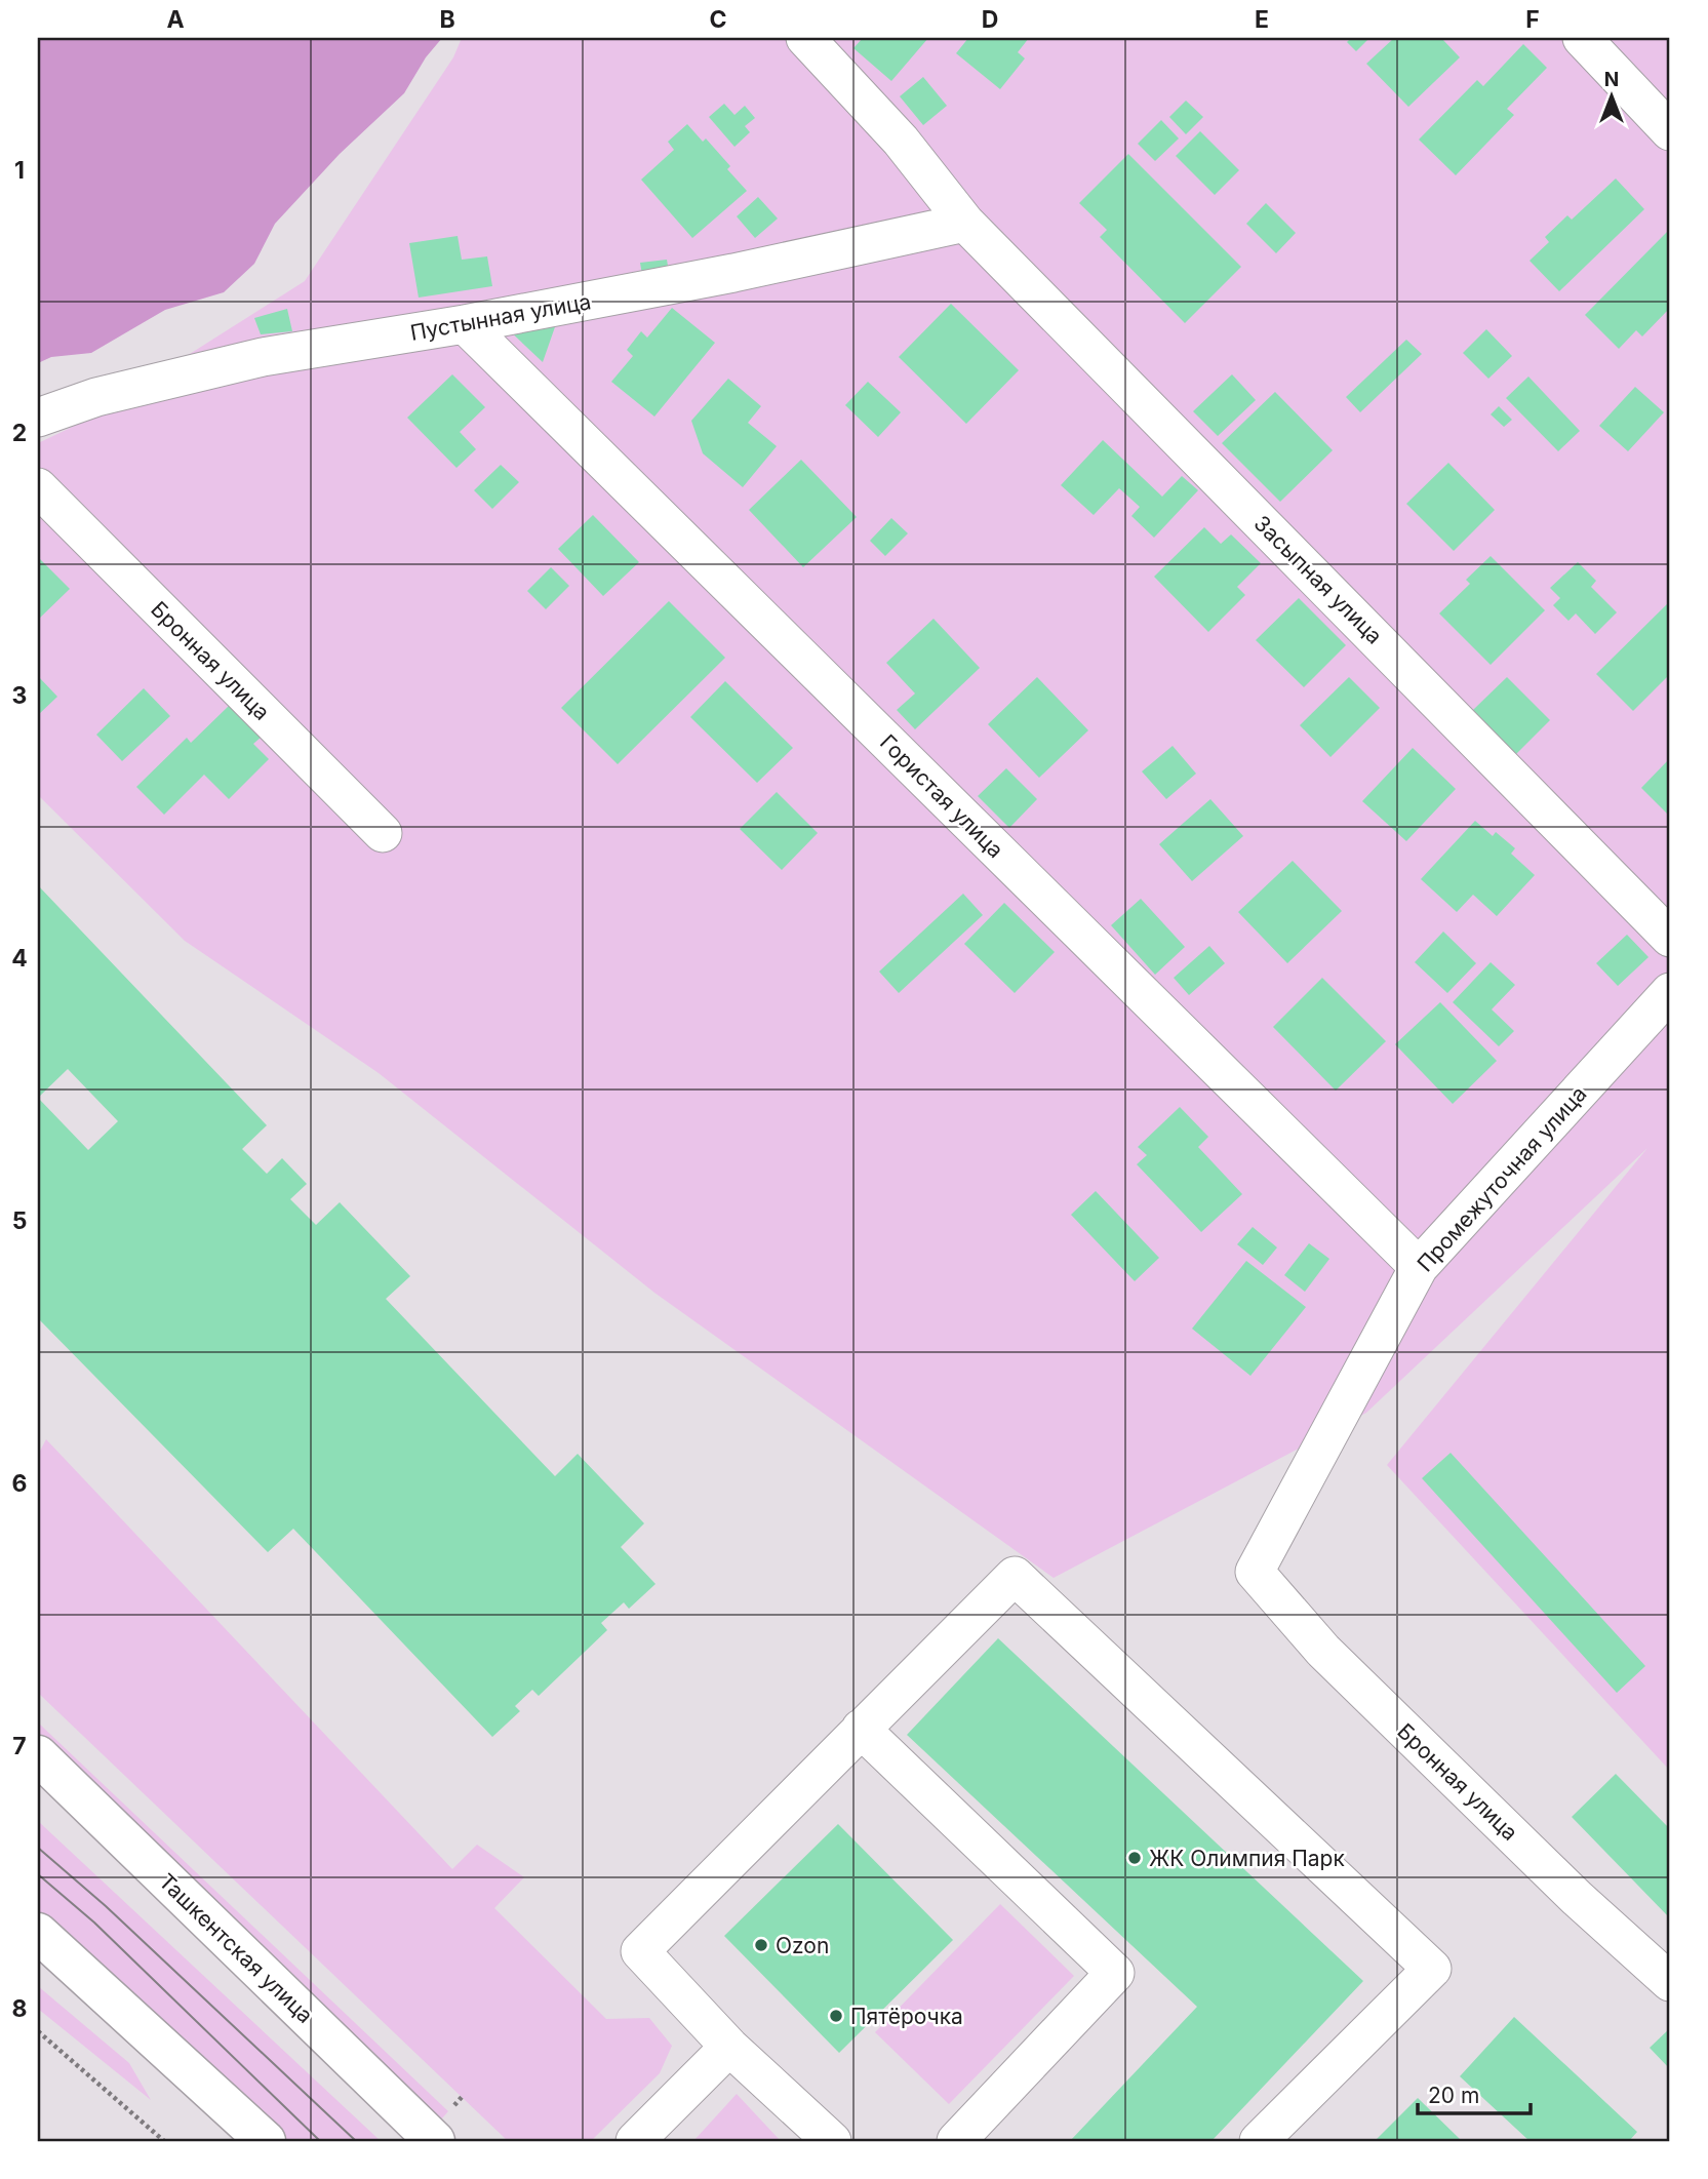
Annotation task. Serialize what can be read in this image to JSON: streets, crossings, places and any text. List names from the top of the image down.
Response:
{
  "streets": {
    "main road": ["Ташкентская улица"],
    "street": [
      "Пустынная улица",
      "Засыпная улица",
      "Бронная улица",
      "Гористая улица",
      "Промежуточная улица"
    ]
  },
  "crossings": [
    ["Пустынная улица", "Засыпная улица"],
    ["Пустынная улица", "Гористая улица"],
    ["Бронная улица", "Промежуточная улица"],
    ["Гористая улица", "Промежуточная улица"]
  ],
  "places": ["ЖК Олимпия Парк", "Ozon", "Пятёрочка"],
  "scale_bar": "20 m",
  "north": "top",
  "grid": {
    "columns": [
      "A",
      "B",
      "C",
      "D",
      "E",
      "F"
    ],
    "rows": [
      "1",
      "2",
      "3",
      "4",
      "5",
      "6",
      "7",
      "8"
    ]
  }
}
